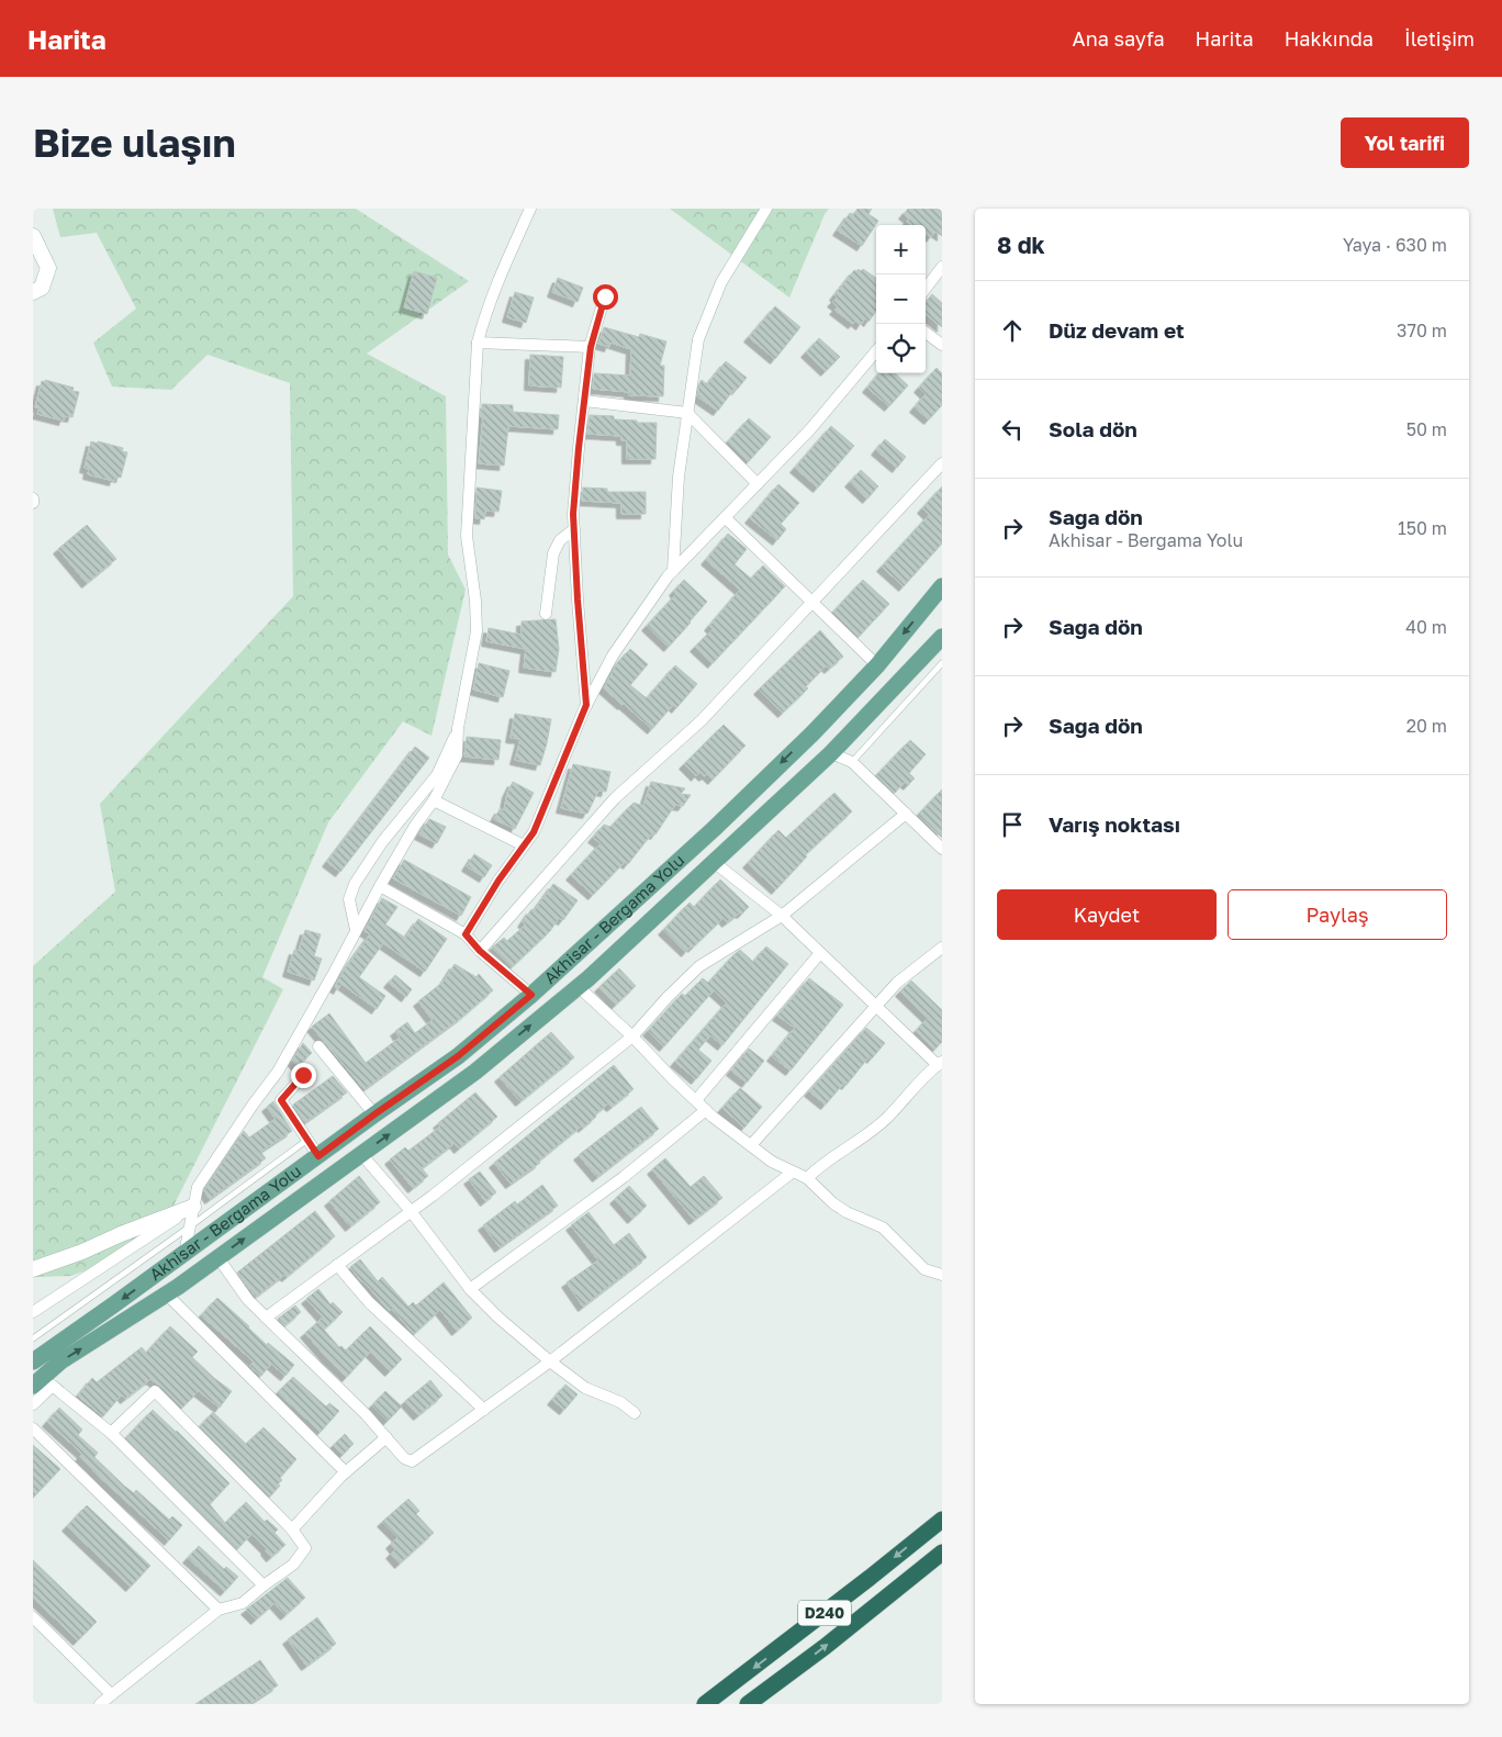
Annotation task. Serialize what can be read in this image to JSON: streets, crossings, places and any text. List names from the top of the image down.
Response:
{
  "streets": {
    "highway": ["D240"],
    "main road": ["Akhisar - Bergama Yolu"]
  },
  "page": {
    "header": "Harita",
    "nav": [
      "Ana sayfa",
      "Harita",
      "Hakkında",
      "İletişim"
    ],
    "buttons": [
      "Yol tarifi",
      ["Kaydet", "Paylaş"]
    ],
    "title": "Bize ulaşın",
    "heading": ["8 dk", "Yaya · 630 m"],
    "map_buttons": ["+", "−"],
    "list": [
      ["Düz devam et", "370 m"],
      ["Sola dön", "50 m"],
      ["Sağa dön", "Akhisar - Bergama Yolu", "150 m"],
      ["Sağa dön", "40 m"],
      ["Sağa dön", "20 m"],
      "Varış noktası"
    ]
  }
}
